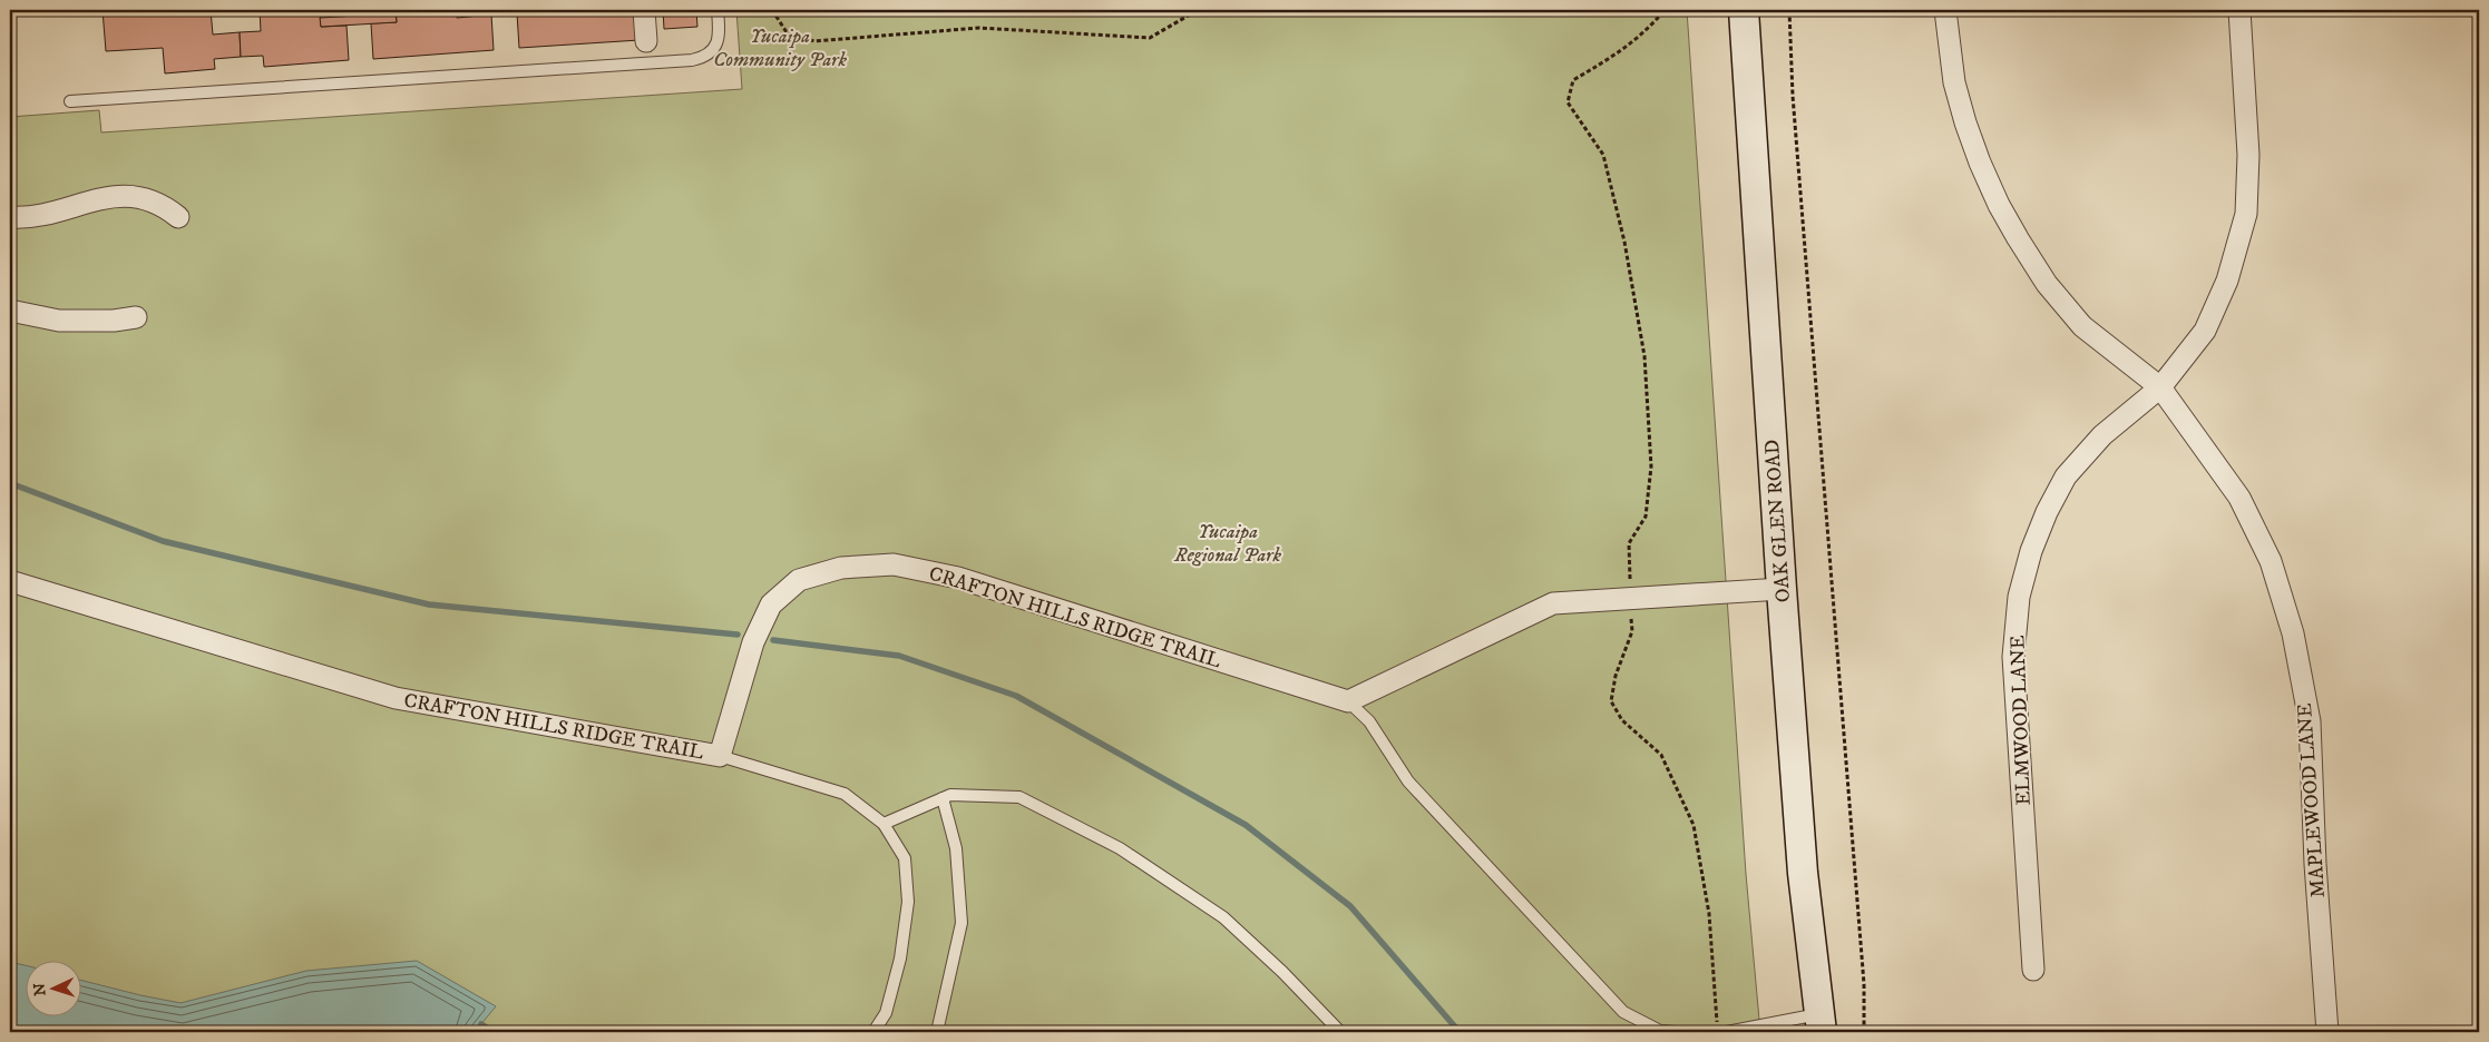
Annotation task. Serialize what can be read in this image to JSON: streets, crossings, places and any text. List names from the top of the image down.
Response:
{
  "streets": {
    "main road": ["OAK GLEN ROAD"],
    "street": ["CRAFTON HILLS RIDGE TRAIL", "ELMWOOD LANE", "MAPLEWOOD LANE"]
  },
  "crossings": [
    ["ELMWOOD LANE", "MAPLEWOOD LANE"]
  ],
  "parks": ["Yucaipa Community Park", "Yucaipa Regional Park"],
  "north": "left"
}
